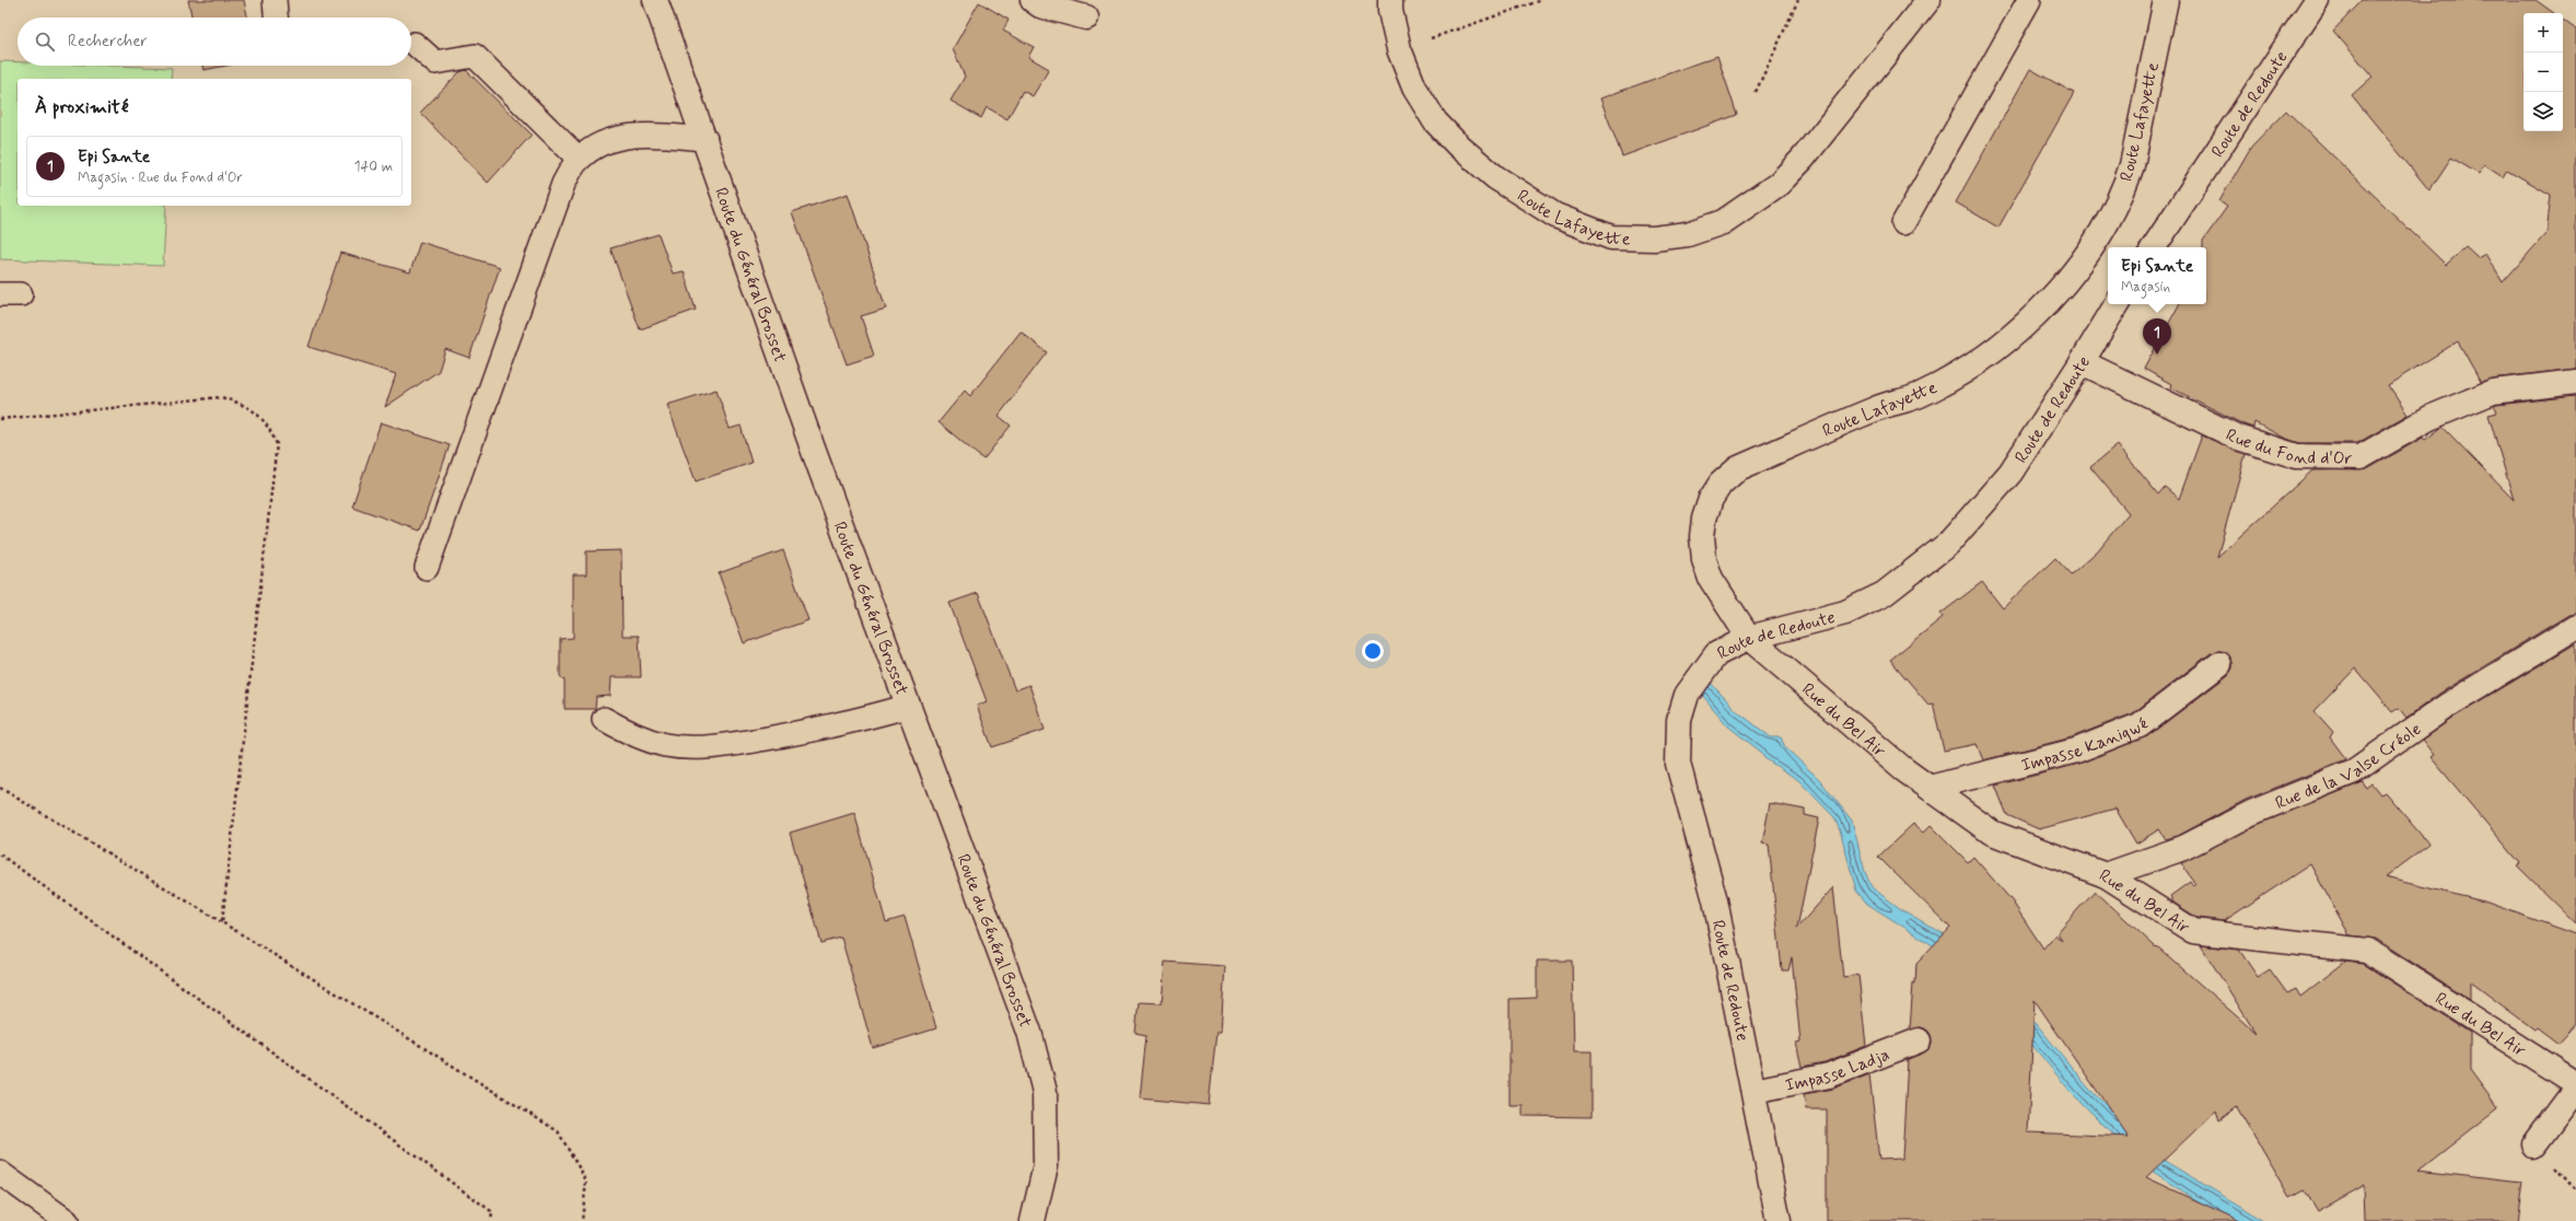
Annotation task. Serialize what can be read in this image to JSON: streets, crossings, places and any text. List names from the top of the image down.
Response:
{
  "streets": {
    "street": [
      "Route de Redoute",
      "Route Lafayette",
      "Route du Général Brosset",
      "Rue du Fond d'Or",
      "Rue du Bel Air",
      "Impasse Kanigwé",
      "Rue de la Valse Créole",
      "Impasse Ladja"
    ]
  },
  "crossings": [
    ["Route de Redoute", "Route Lafayette"],
    ["Route de Redoute", "Rue du Fond d'Or"],
    ["Route de Redoute", "Rue du Bel Air"],
    ["Route de Redoute", "Impasse Ladja"],
    ["Route Lafayette", "Rue du Bel Air"],
    ["Rue du Bel Air", "Impasse Kanigwé"],
    ["Rue du Bel Air", "Rue de la Valse Créole"]
  ],
  "page": {
    "map_buttons": ["+", "−"],
    "search": "Rechercher",
    "heading": "À proximité",
    "list": [
      {
        "mark": "1",
        "name": "Epi Sante",
        "note": "Magasin · Rue du Fond d'Or",
        "value": "140 m"
      }
    ],
    "popup": ["Epi Sante", "Magasin"],
    "pins": "1"
  }
}
